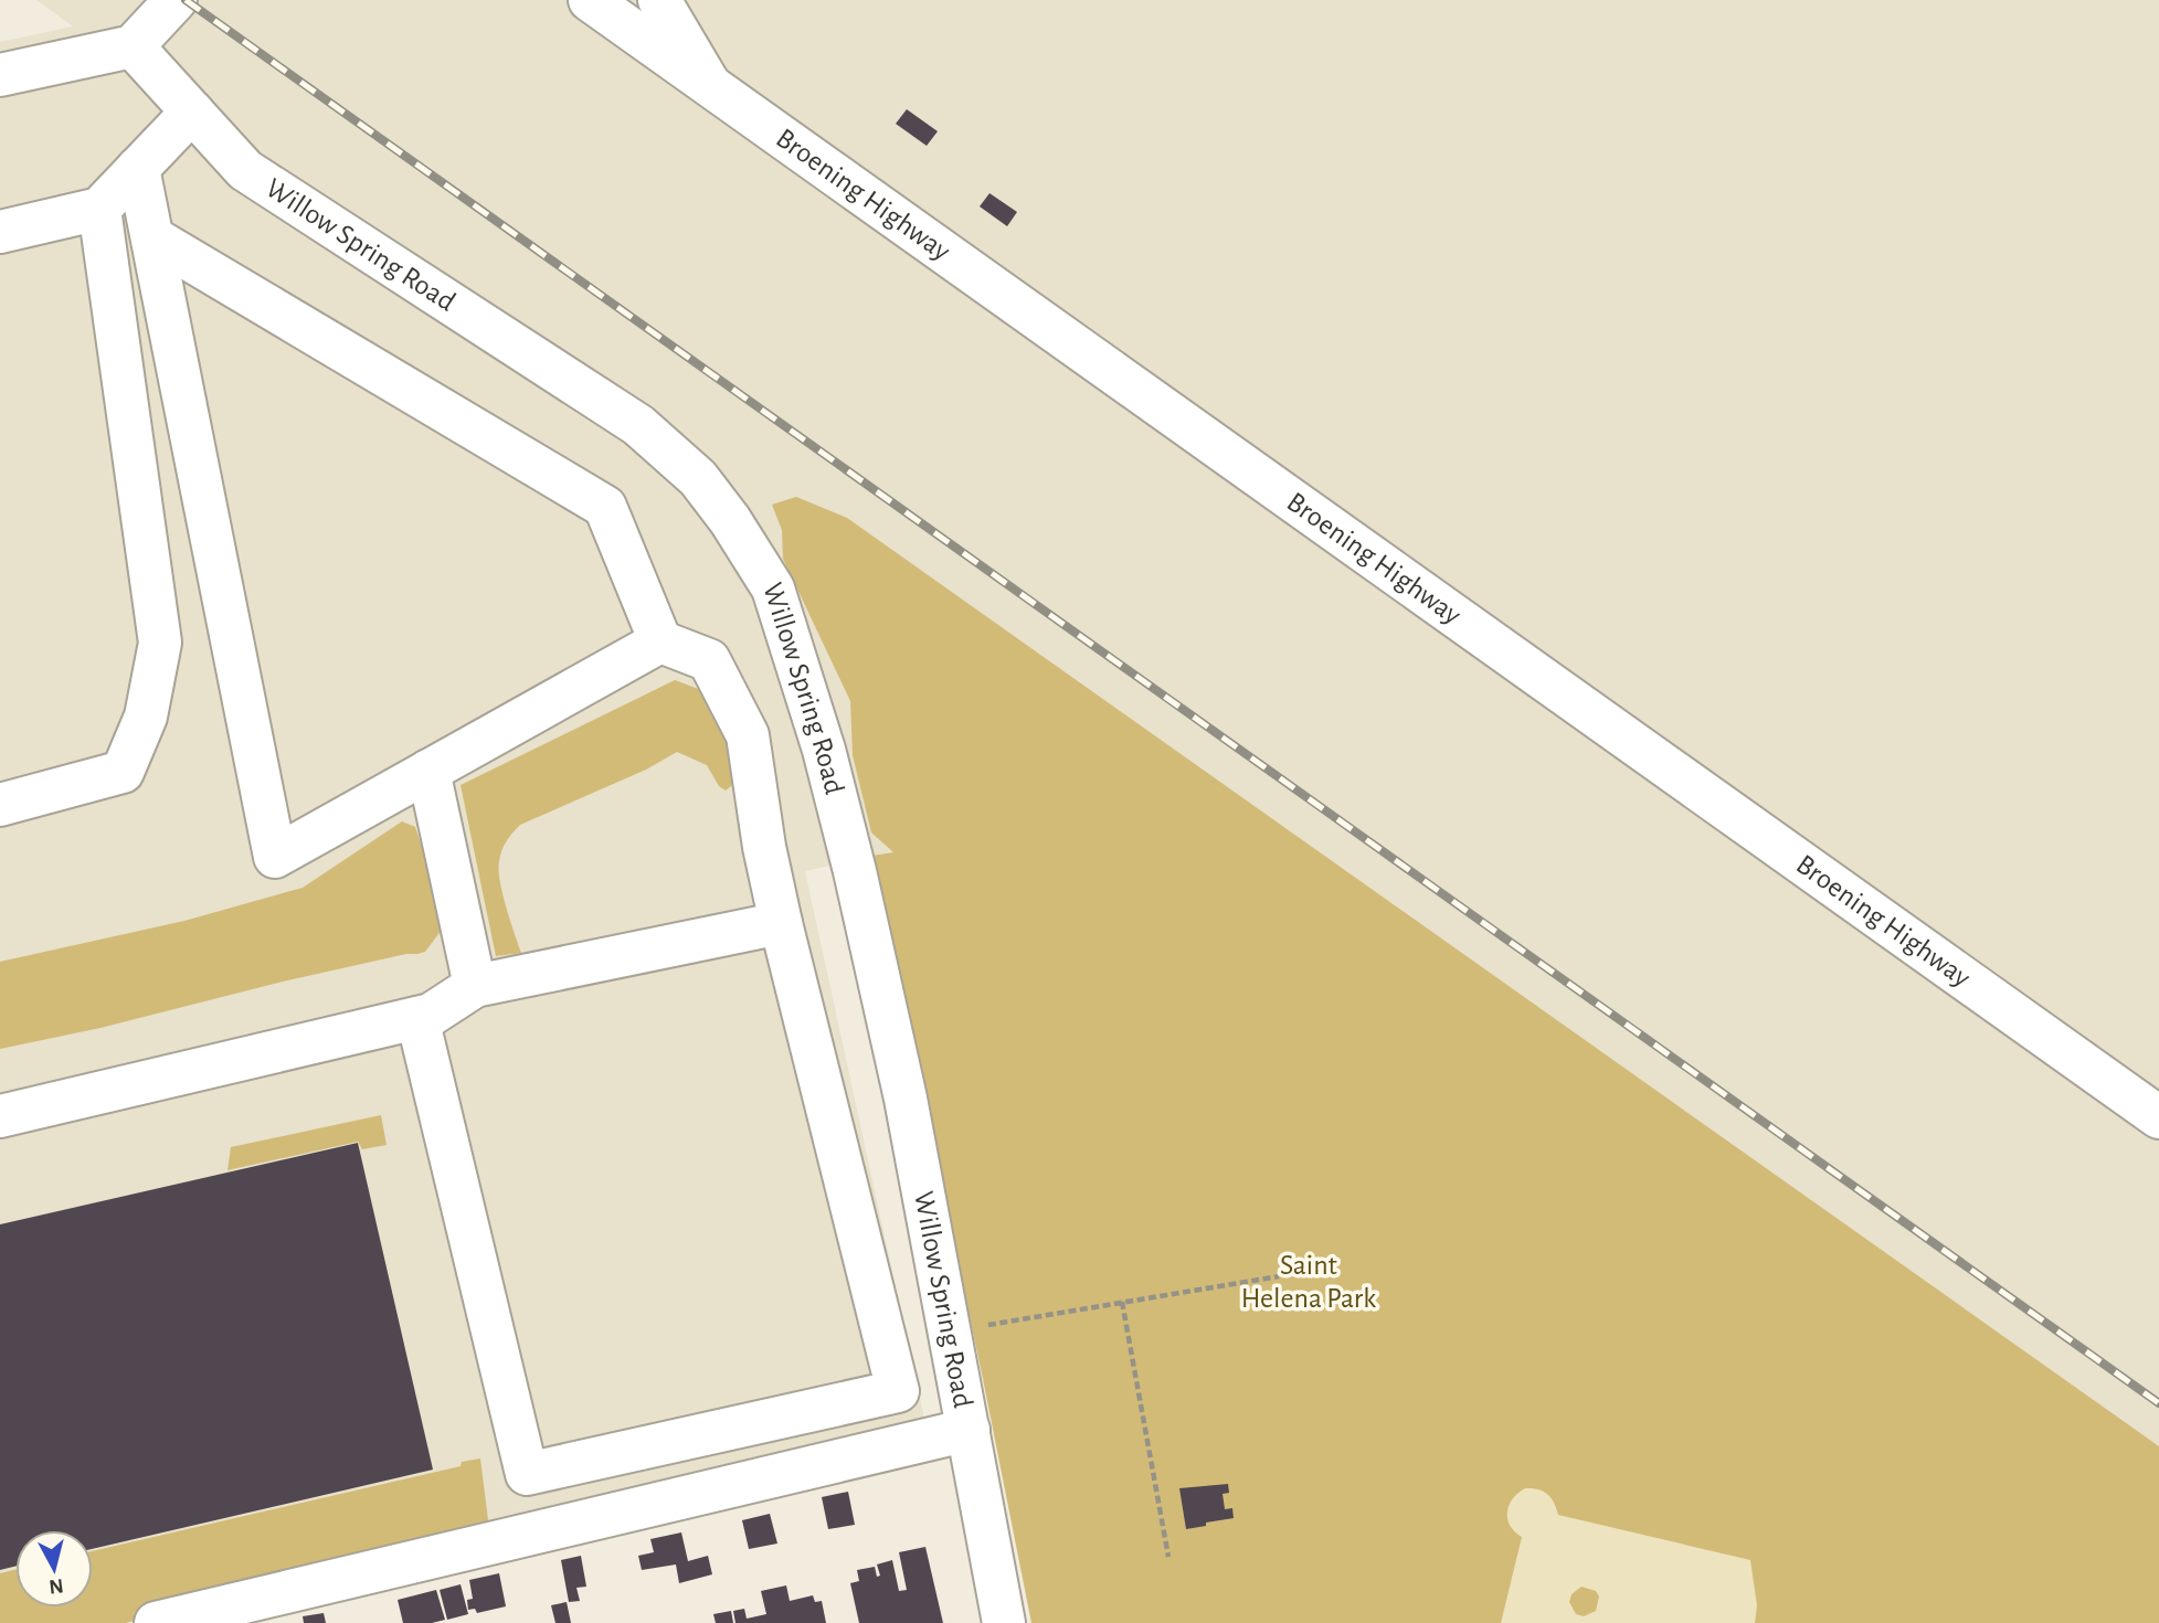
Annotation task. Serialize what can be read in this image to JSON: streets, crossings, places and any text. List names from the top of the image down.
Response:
{
  "streets": {
    "street": ["Broening Highway", "Willow Spring Road"]
  },
  "parks": ["Saint Helena Park"],
  "north": "bottom"
}
